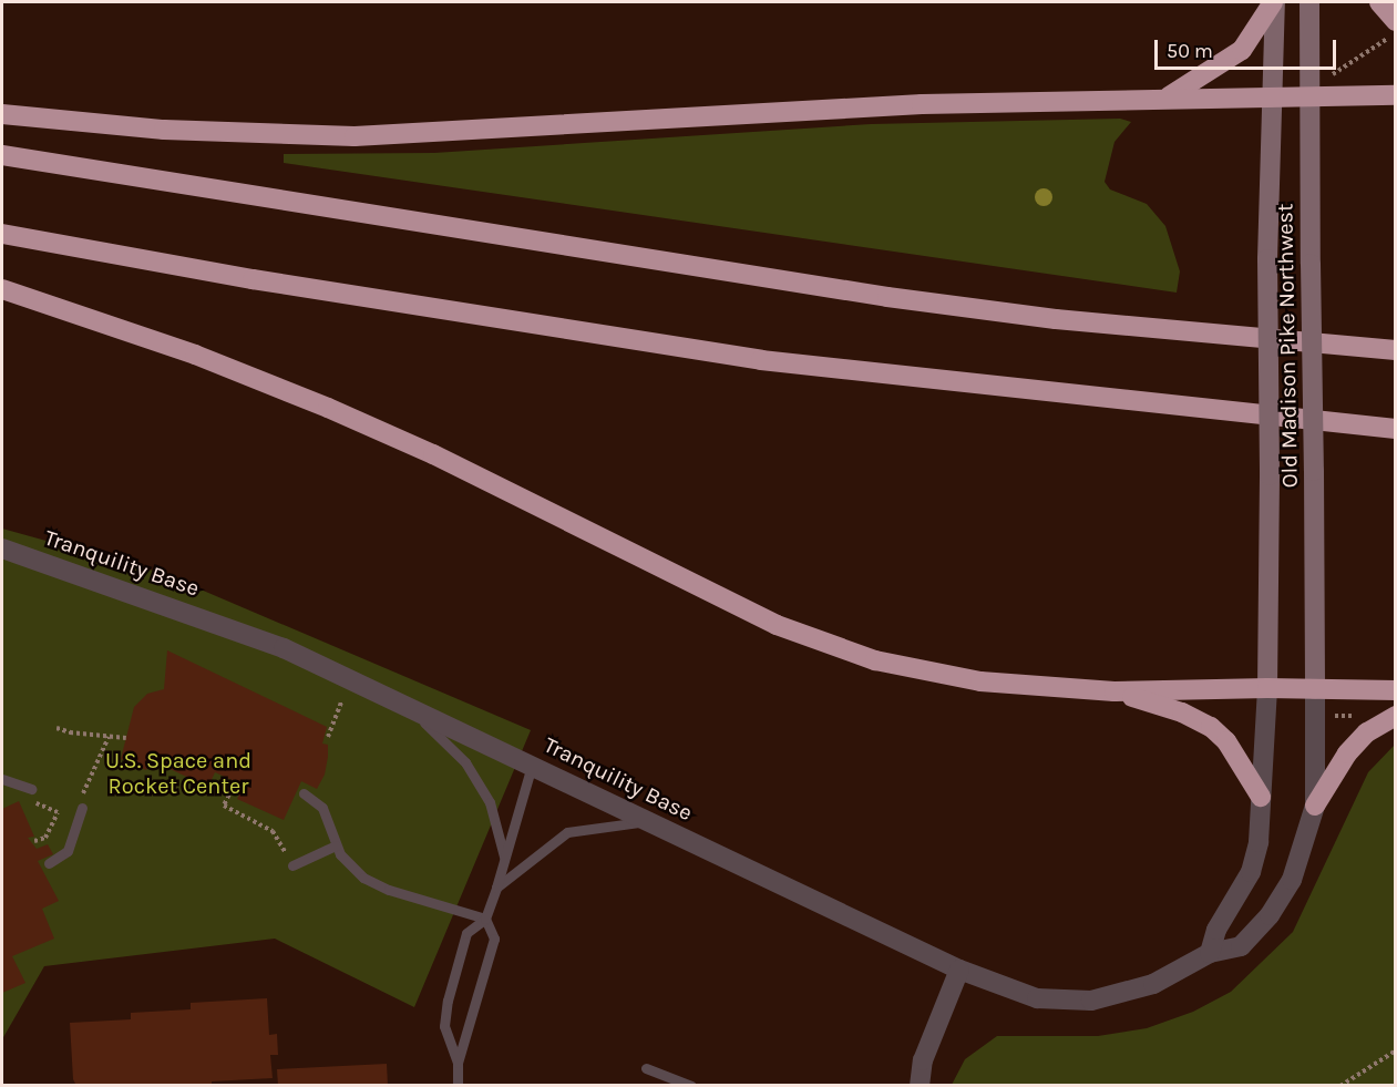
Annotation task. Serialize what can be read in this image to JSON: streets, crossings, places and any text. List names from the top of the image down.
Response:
{
  "streets": {
    "main road": ["Old Madison Pike Northwest"],
    "street": ["Tranquility Base"]
  },
  "crossings": [
    ["Old Madison Pike Northwest", "Tranquility Base"]
  ],
  "parks": ["U.S. Space and Rocket Center"],
  "scale_bar": "50 m"
}
